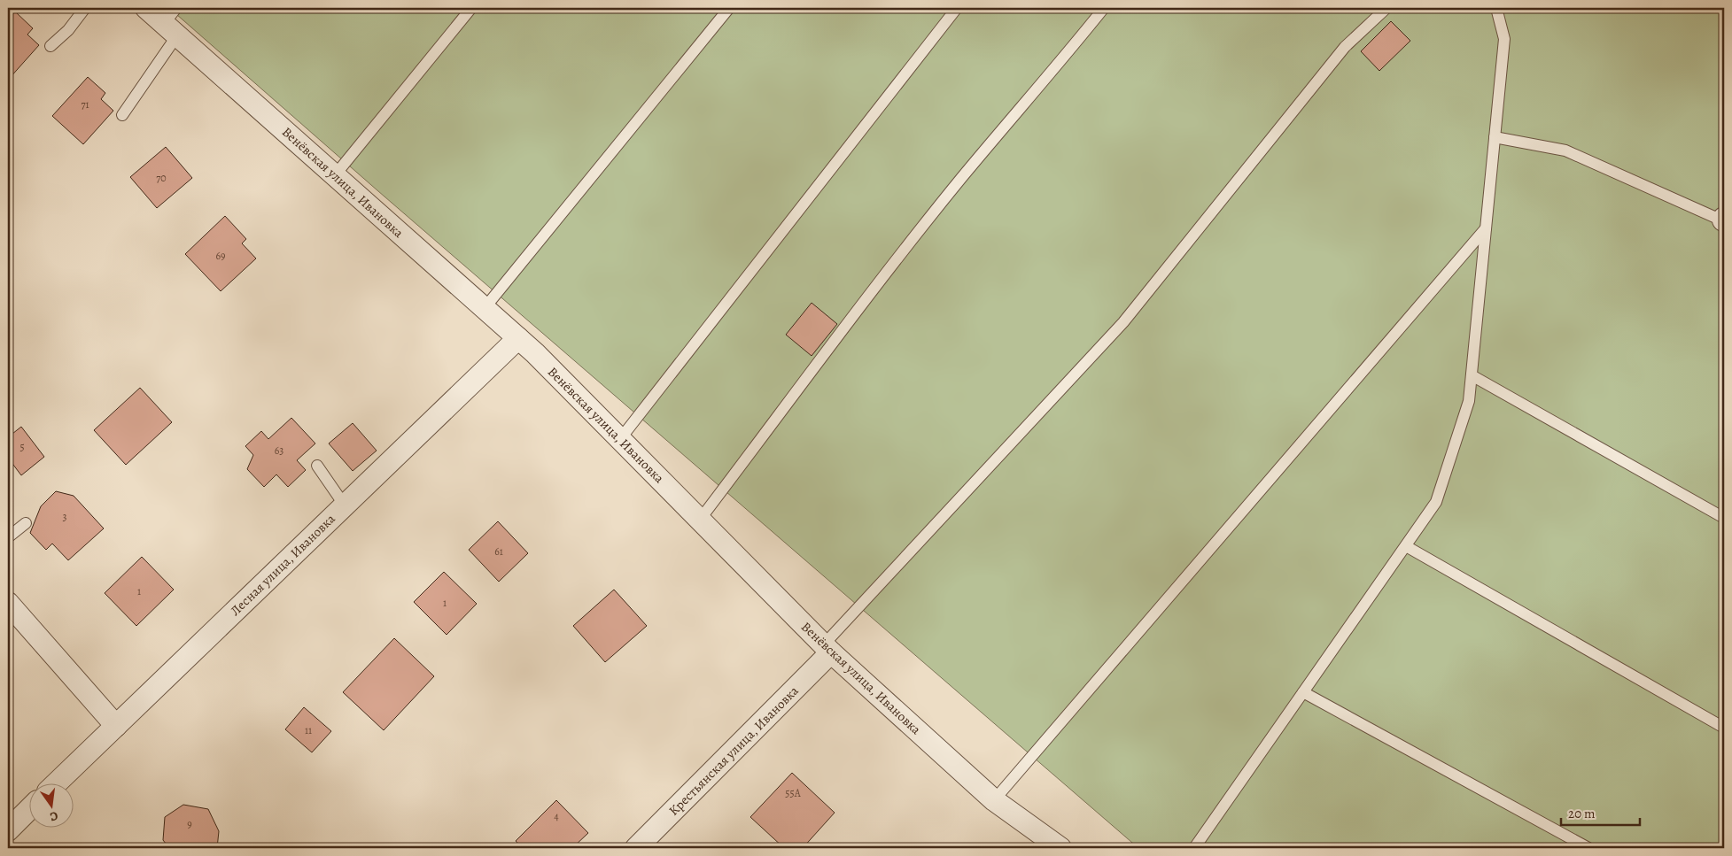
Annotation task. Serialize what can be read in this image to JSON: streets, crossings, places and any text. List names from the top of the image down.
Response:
{
  "streets": {
    "street": ["Венёвская улица, Ивановка", "Лесная улица, Ивановка", "Крестьянская улица, Ивановка"]
  },
  "crossings": [
    ["Венёвская улица, Ивановка", "Лесная улица, Ивановка"],
    ["Венёвская улица, Ивановка", "Крестьянская улица, Ивановка"]
  ],
  "house_numbers": [
    "71",
    "70",
    "69",
    "5",
    "63",
    "3",
    "61",
    "1",
    "1",
    "11",
    "55А",
    "4",
    "9"
  ],
  "scale_bar": "20 m",
  "north": "bottom"
}
